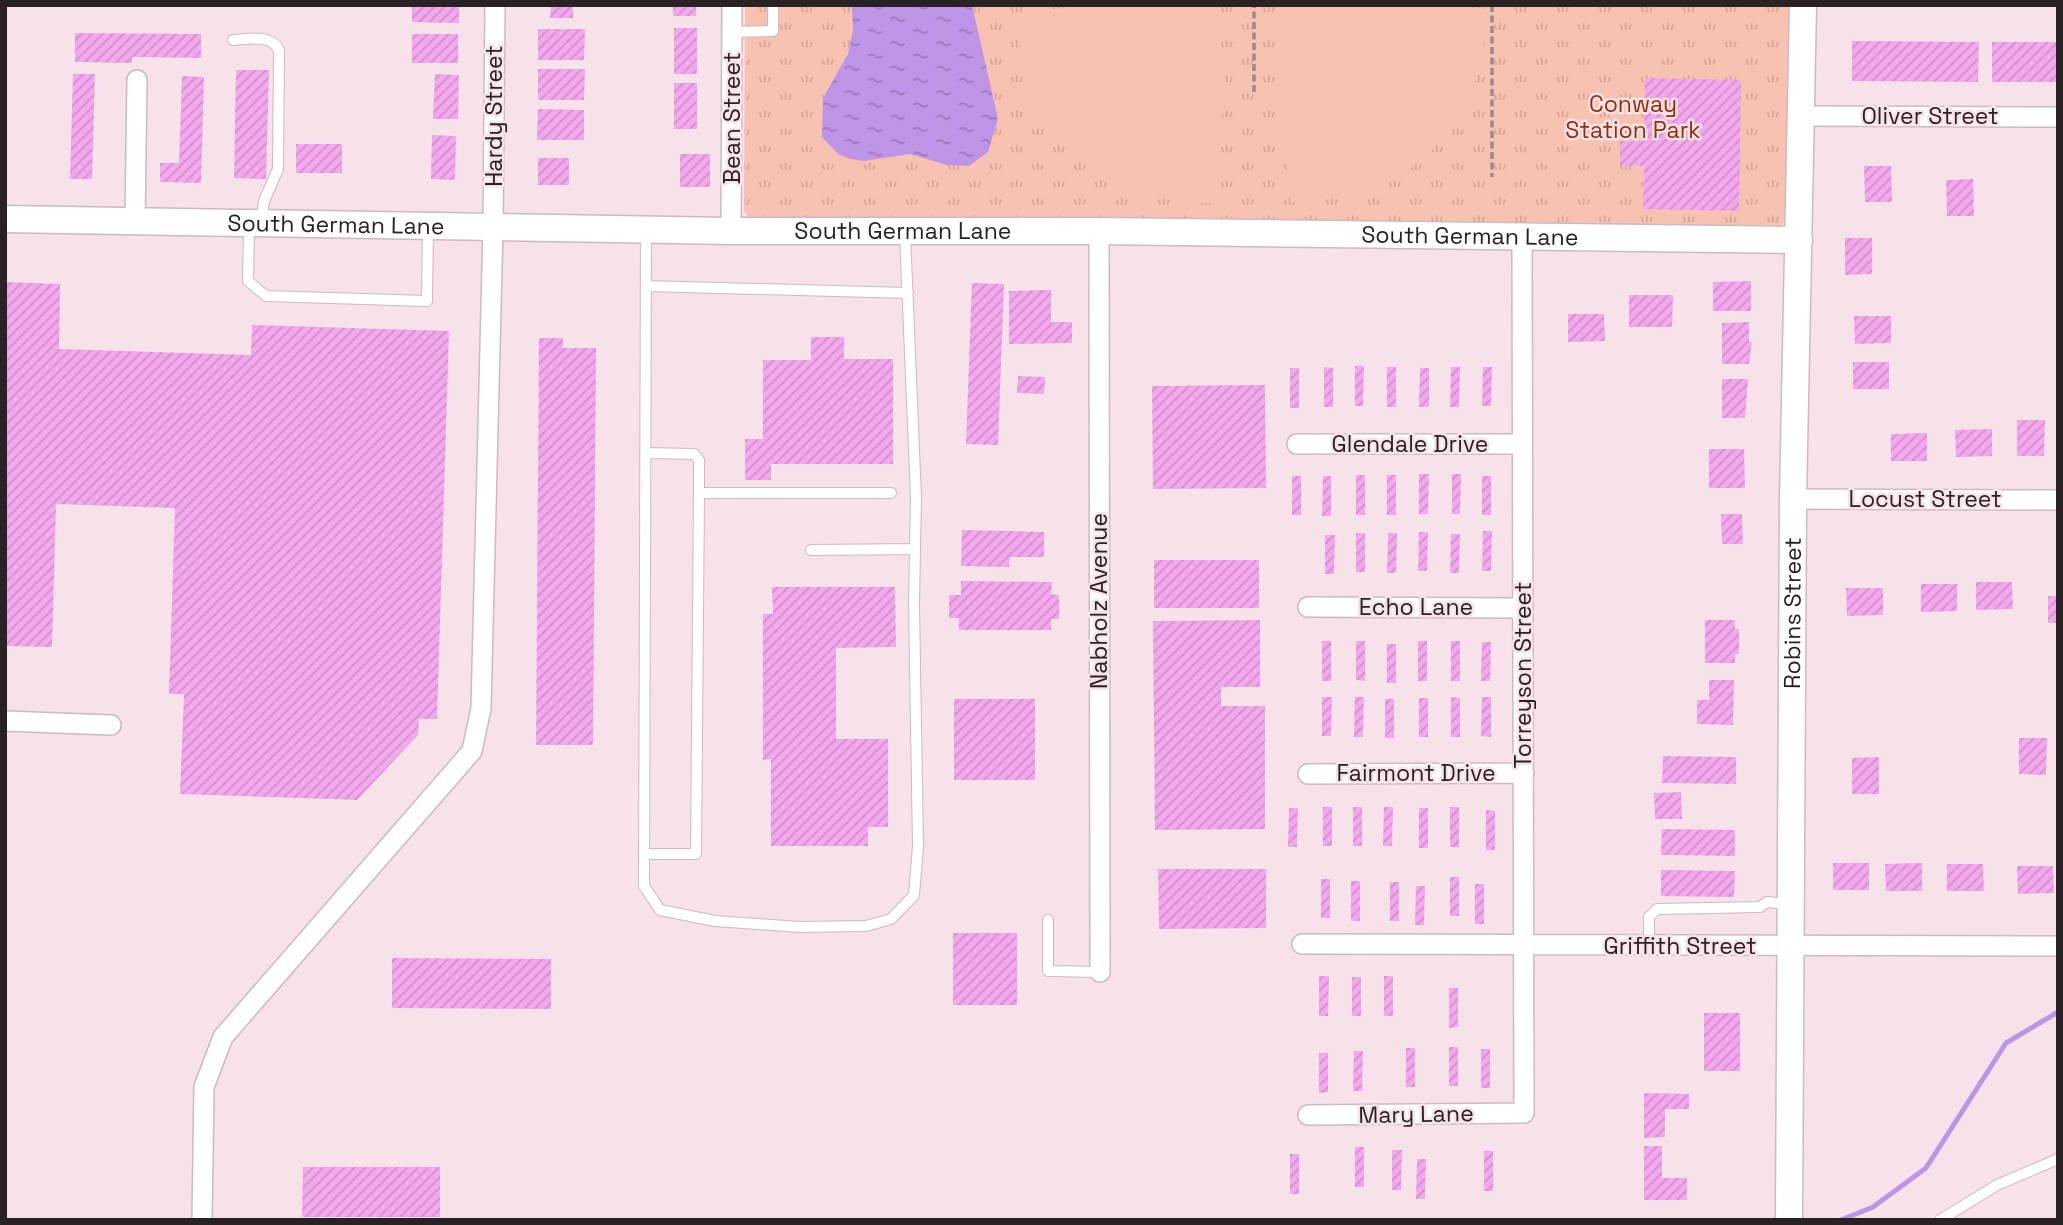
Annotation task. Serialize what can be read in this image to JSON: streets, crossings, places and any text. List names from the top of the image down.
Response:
{
  "streets": {
    "street": [
      "Hardy Street",
      "Oliver Street",
      "Bean Street",
      "South German Lane",
      "Glendale Drive",
      "Locust Street",
      "Nabholz Avenue",
      "Echo Lane",
      "Robins Street",
      "Torreyson Street",
      "Fairmont Drive",
      "Griffith Street",
      "Mary Lane"
    ]
  },
  "crossings": [
    ["Hardy Street", "South German Lane"],
    ["Oliver Street", "Robins Street"],
    ["Bean Street", "South German Lane"],
    ["South German Lane", "Nabholz Avenue"],
    ["South German Lane", "Robins Street"],
    ["South German Lane", "Torreyson Street"],
    ["Glendale Drive", "Torreyson Street"],
    ["Locust Street", "Robins Street"],
    ["Echo Lane", "Torreyson Street"],
    ["Robins Street", "Griffith Street"],
    ["Torreyson Street", "Fairmont Drive"],
    ["Torreyson Street", "Griffith Street"],
    ["Torreyson Street", "Mary Lane"]
  ],
  "parks": ["Conway Station Park"]
}
